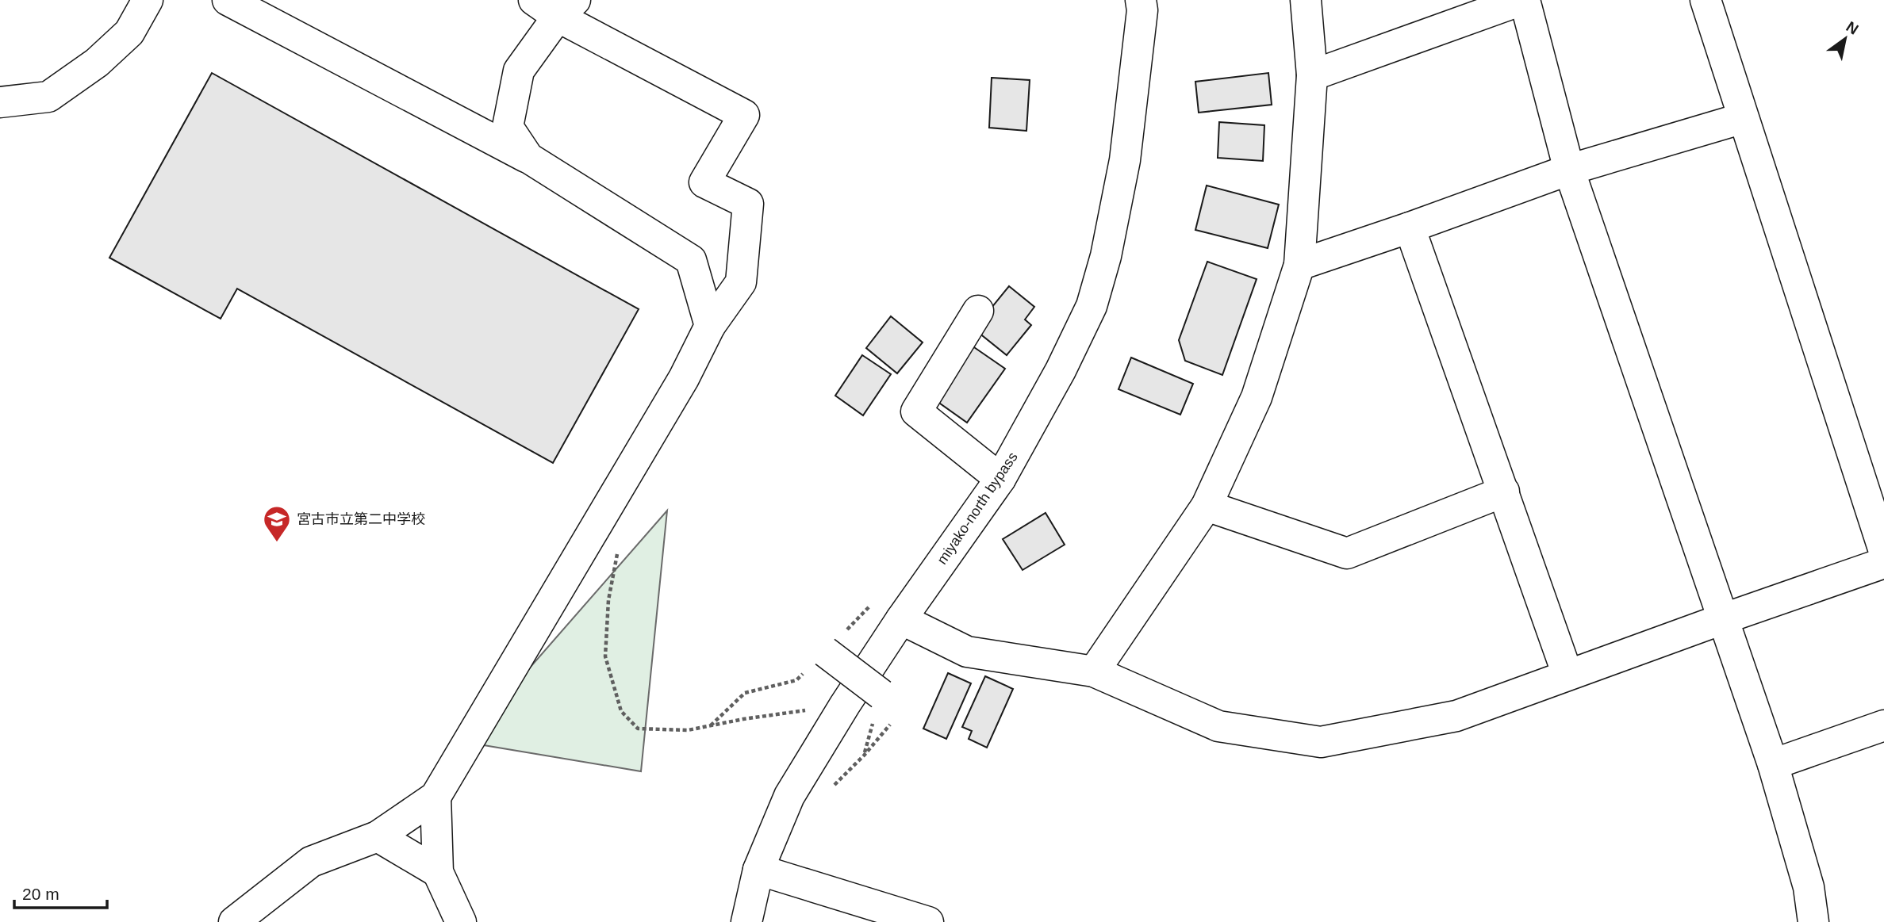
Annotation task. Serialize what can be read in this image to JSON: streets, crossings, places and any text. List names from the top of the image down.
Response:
{
  "streets": {
    "main road": ["miyako-north bypass"]
  },
  "places": {
    "school or university": ["宮古市立第二中学校"]
  },
  "scale_bar": "20 m",
  "north": "top right"
}
